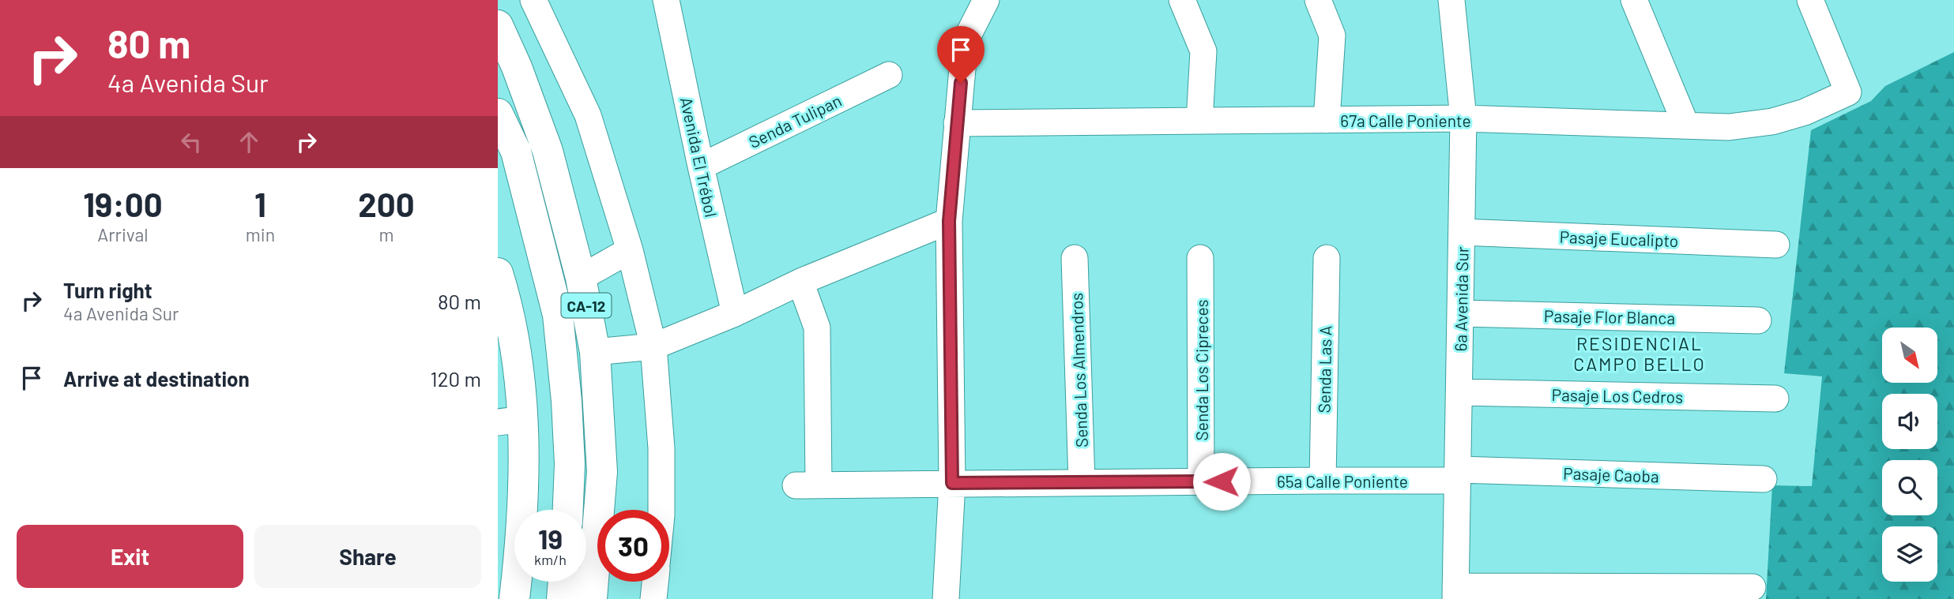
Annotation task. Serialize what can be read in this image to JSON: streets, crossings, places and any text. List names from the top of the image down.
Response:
{
  "streets": {
    "main road": ["CA-12"],
    "street": [
      "67a Calle Poniente",
      "Senda Tulipan",
      "Avenida El Trébol",
      "Pasaje Eucalipto",
      "6a Avenida Sur",
      "Pasaje Flor Blanca",
      "Senda Las A",
      "Senda Los Almendros",
      "Senda Los Cipreces",
      "Pasaje Los Cedros",
      "Pasaje Caoba",
      "65a Calle Poniente"
    ]
  },
  "crossings": [
    ["67a Calle Poniente", "6a Avenida Sur"],
    ["Senda Tulipan", "Avenida El Trébol"],
    ["Pasaje Eucalipto", "6a Avenida Sur"],
    ["6a Avenida Sur", "Pasaje Flor Blanca"],
    ["6a Avenida Sur", "Pasaje Los Cedros"],
    ["6a Avenida Sur", "Pasaje Caoba"],
    ["6a Avenida Sur", "65a Calle Poniente"],
    ["Senda Las A", "65a Calle Poniente"],
    ["Senda Los Almendros", "65a Calle Poniente"],
    ["Senda Los Cipreces", "65a Calle Poniente"],
    ["Pasaje Caoba", "65a Calle Poniente"]
  ],
  "districts": ["RESIDENCIAL CAMPO BELLO"],
  "north": "bottom right",
  "page": {
    "turn": ["80 m", "4a Avenida Sur"],
    "eta": [
      "19:00",
      "Arrival",
      "1",
      "min",
      "200",
      "m"
    ],
    "list": [
      {
        "name": "Turn right",
        "note": "4a Avenida Sur",
        "value": "80 m"
      },
      {
        "name": "Arrive at destination",
        "value": "120 m"
      }
    ],
    "speed": "19 km/h",
    "limit": "30",
    "buttons": ["Exit", "Share"]
  }
}
